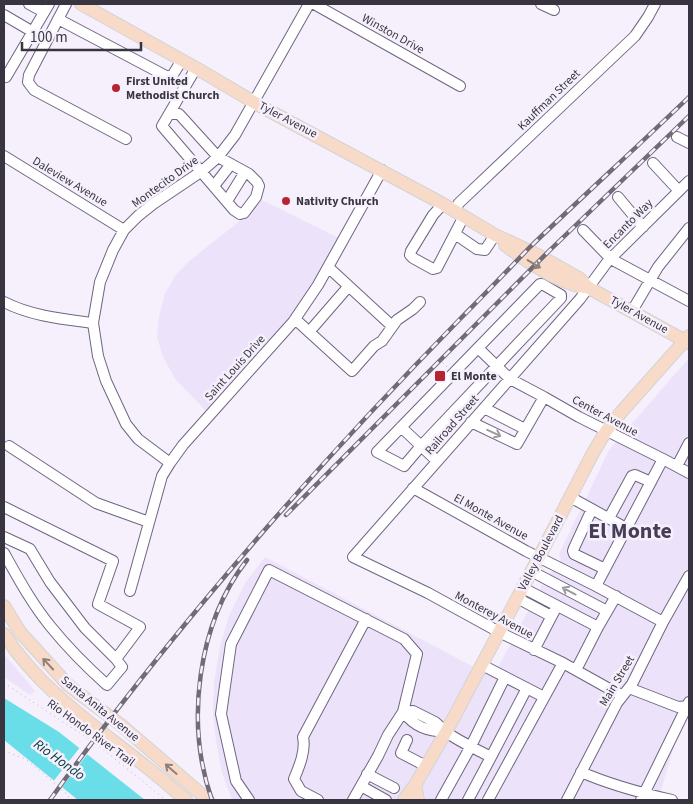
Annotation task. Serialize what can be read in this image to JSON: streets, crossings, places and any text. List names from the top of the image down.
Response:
{
  "streets": {
    "main road": ["Tyler Avenue", "Valley Boulevard", "Santa Anita Avenue"],
    "street": [
      "Winston Drive",
      "Kauffman Street",
      "Daleview Avenue",
      "Montecito Drive",
      "Encanto Way",
      "Saint Louis Drive",
      "Center Avenue",
      "Railroad Street",
      "El Monte Avenue",
      "Monterey Avenue",
      "Main Street"
    ],
    "path": ["Rio Hondo River Trail"]
  },
  "crossings": [
    ["Kauffman Street", "Tyler Avenue"],
    ["Tyler Avenue", "Montecito Drive"],
    ["Tyler Avenue", "Encanto Way"],
    ["Tyler Avenue", "Saint Louis Drive"],
    ["Tyler Avenue", "Railroad Street"],
    ["Tyler Avenue", "Valley Boulevard"],
    ["Daleview Avenue", "Montecito Drive"],
    ["Montecito Drive", "Saint Louis Drive"],
    ["Encanto Way", "Railroad Street"],
    ["Center Avenue", "Railroad Street"],
    ["Center Avenue", "Valley Boulevard"],
    ["Railroad Street", "El Monte Avenue"],
    ["Railroad Street", "Monterey Avenue"],
    ["El Monte Avenue", "Valley Boulevard"],
    ["El Monte Avenue", "Main Street"],
    ["Valley Boulevard", "Monterey Avenue"],
    ["Monterey Avenue", "Main Street"]
  ],
  "districts": ["El Monte"],
  "water": ["Rio Hondo"],
  "places": {
    "other": ["First United Methodist Church", "Nativity Church"],
    "transit": ["El Monte"]
  },
  "scale_bar": "100 m"
}
